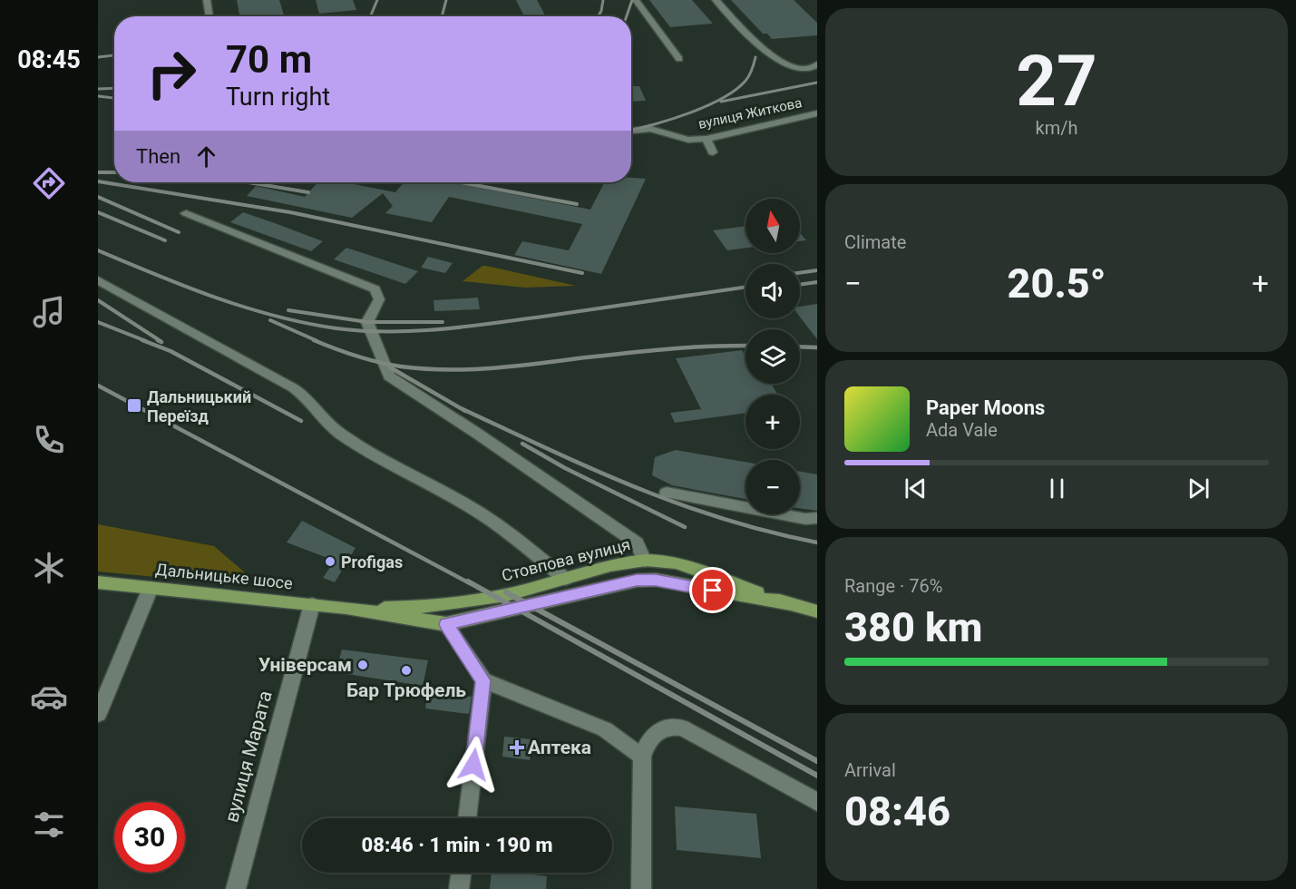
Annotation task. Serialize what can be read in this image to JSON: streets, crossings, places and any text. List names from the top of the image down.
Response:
{
  "streets": {
    "main road": ["Стовпова вулиця", "Дальницьке шосе"],
    "street": ["вулиця Житкова", "вулиця Марата"]
  },
  "crossings": [
    ["Стовпова вулиця", "Дальницьке шосе"],
    ["Дальницьке шосе", "вулиця Марата"]
  ],
  "places": {
    "transit": ["Дальницький Переїзд"],
    "other": ["Profigas", "Універсам", "Бар Трюфель"],
    "health": ["Аптека"]
  },
  "north": "top",
  "page": {
    "tabs": "08:45",
    "tile": [
      ["27", "km/h"],
      "Climate",
      ["Range · 76%", "380 km"],
      ["Arrival", "08:46"]
    ],
    "turn": ["70 m", "Turn right"],
    "then": "Then",
    "map_buttons": ["+", "−"],
    "heat": ["−", "20.5°", "+"],
    "song": ["Paper Moons", "Ada Vale"],
    "limit": "30",
    "trip": "08:46 · 1 min · 190 m"
  }
}
